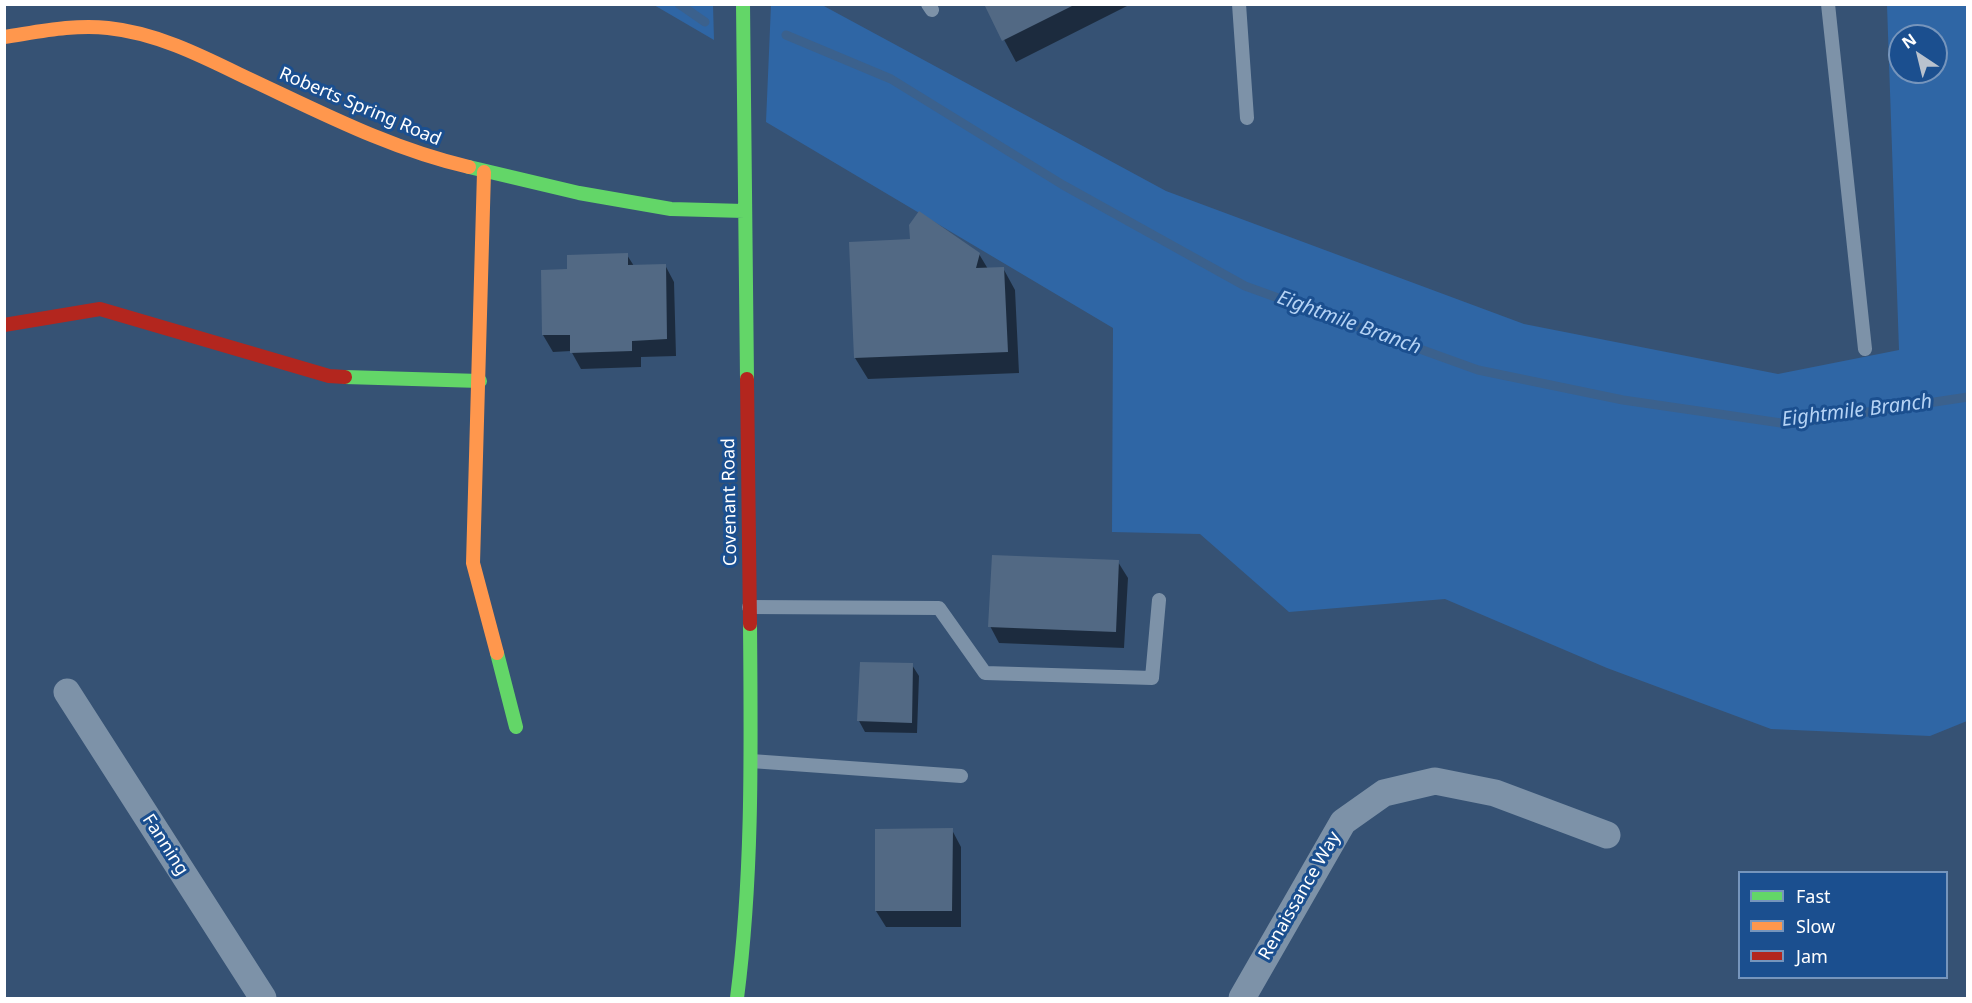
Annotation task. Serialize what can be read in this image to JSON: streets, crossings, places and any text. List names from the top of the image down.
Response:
{
  "streets": {
    "street": [
      "Roberts Spring Road",
      "Covenant Road",
      "Fanning",
      "Renaissance Way"
    ]
  },
  "crossings": [
    ["Roberts Spring Road", "Covenant Road"]
  ],
  "water": ["Eightmile Branch"],
  "legend": ["Fast", "Slow", "Jam"],
  "north": "top left"
}
